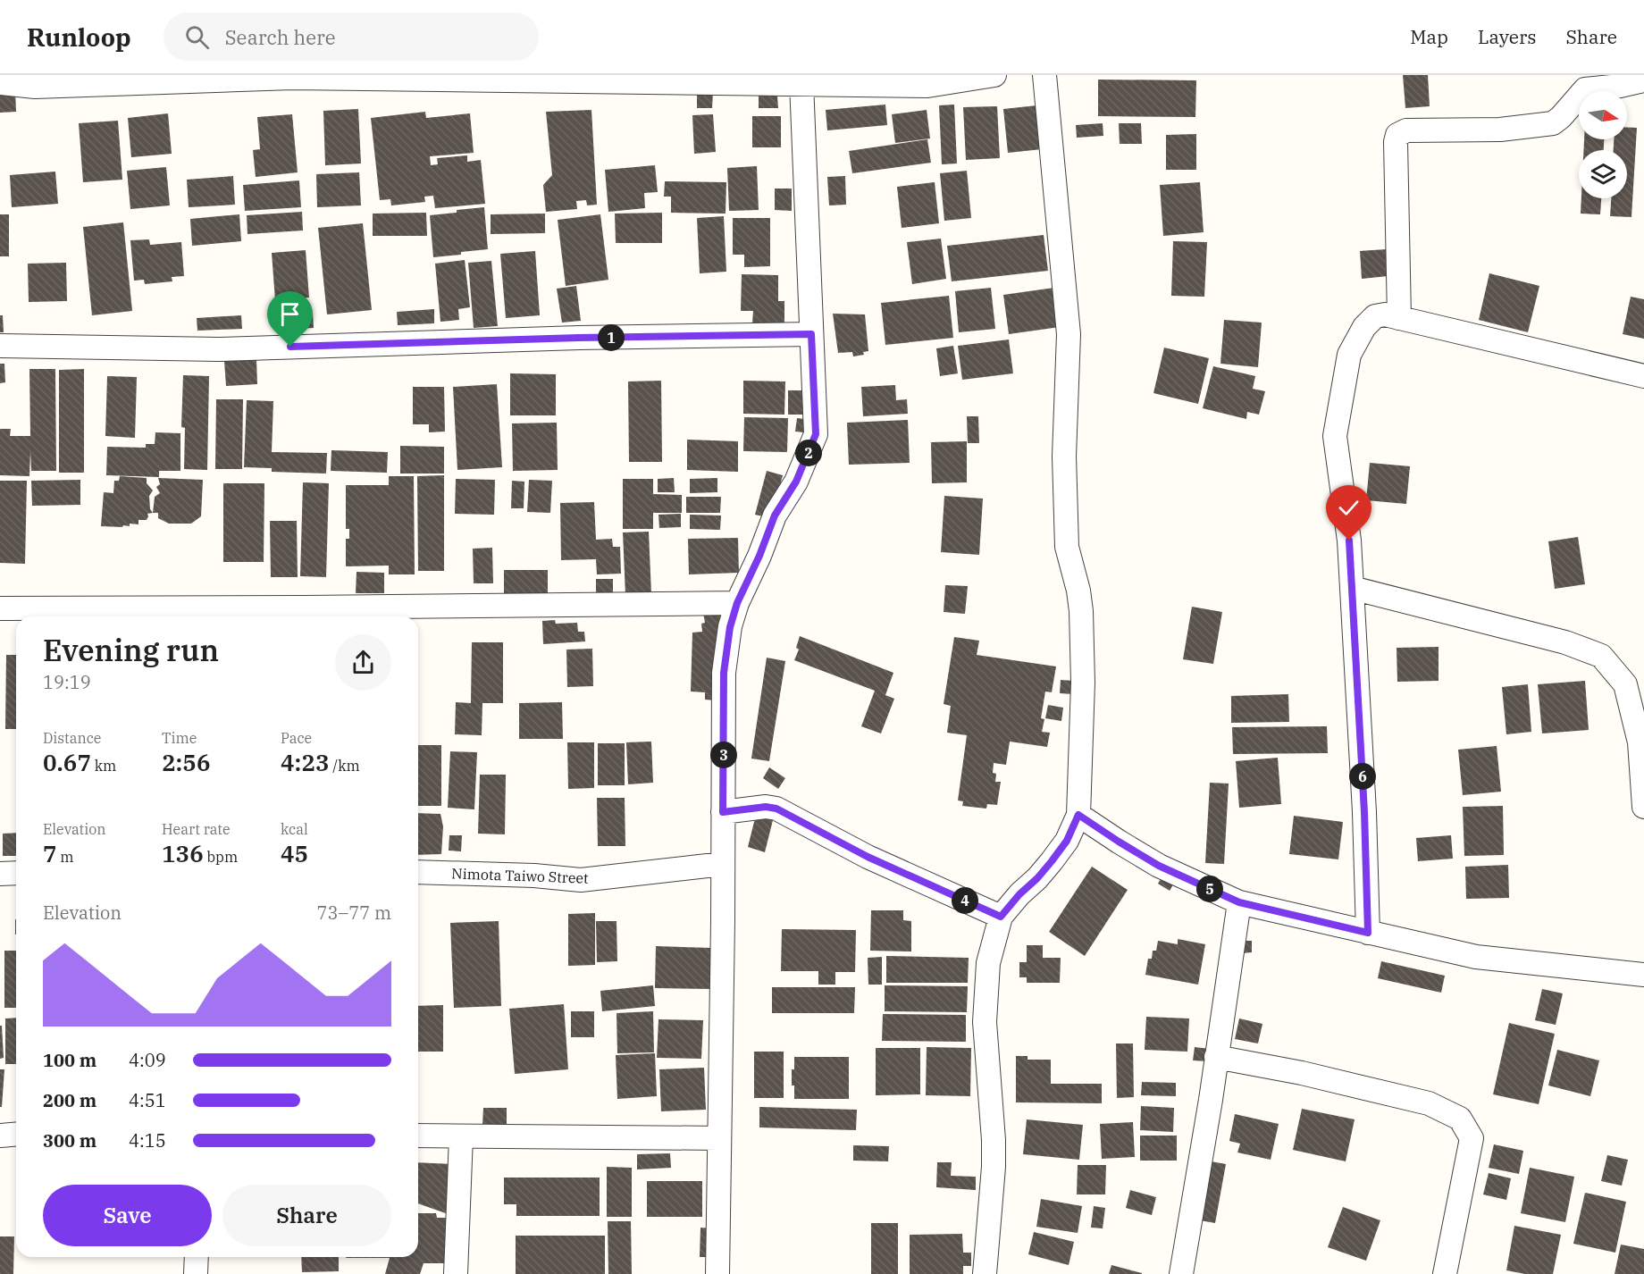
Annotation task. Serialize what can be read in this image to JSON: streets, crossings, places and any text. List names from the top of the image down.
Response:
{
  "streets": {
    "street": ["Nimota Taiwo Street"]
  },
  "north": "right",
  "page": {
    "header": "Runloop",
    "search": "Search here",
    "nav": ["Map", "Layers", "Share"],
    "pins": [
      "1",
      "2",
      "3",
      "6",
      "5",
      "4"
    ],
    "heading": ["Evening run", "19:19"],
    "stats": [
      ["Distance", "0.67 km"],
      ["Time", "2:56"],
      ["Pace", "4:23 /km"],
      ["Elevation", "7 m"],
      ["Heart rate", "136 bpm"],
      ["kcal", "45"]
    ],
    "chart": ["Elevation", "73–77 m"],
    "list": [
      {
        "name": "100 m",
        "note": "4:09"
      },
      {
        "name": "200 m",
        "note": "4:51"
      },
      {
        "name": "300 m",
        "note": "4:15"
      }
    ],
    "buttons": ["Save", "Share"]
  }
}
